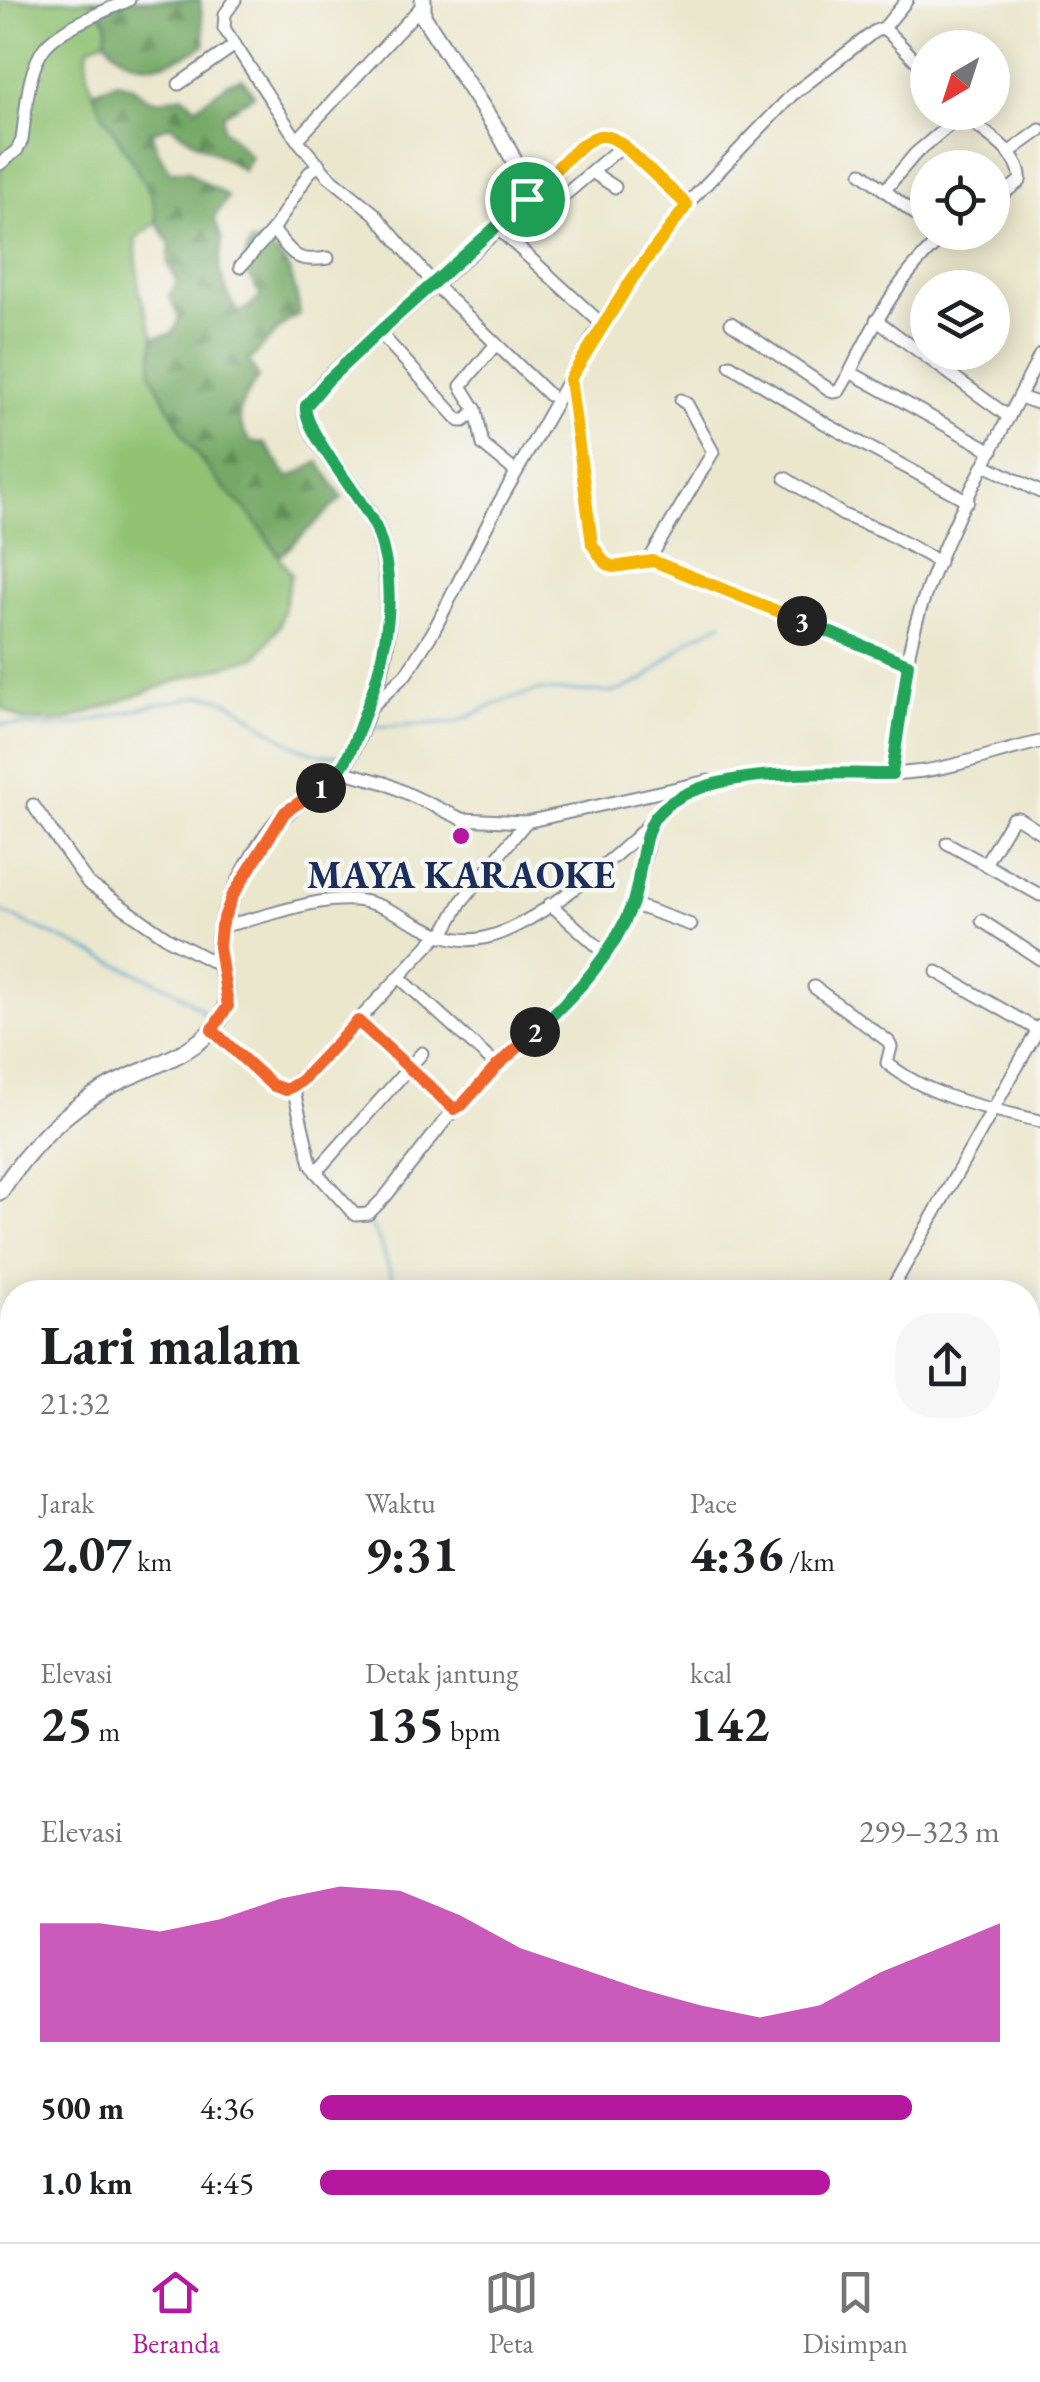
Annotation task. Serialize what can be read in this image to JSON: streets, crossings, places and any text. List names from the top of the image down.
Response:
{
  "places": ["MAYA KARAOKE"],
  "north": "bottom left",
  "page": {
    "pins": ["3", "1", "2"],
    "heading": ["Lari malam", "21:32"],
    "stats": [
      ["Jarak", "2.07 km"],
      ["Waktu", "9:31"],
      ["Pace", "4:36 /km"],
      ["Elevasi", "25 m"],
      ["Detak jantung", "135 bpm"],
      ["kcal", "142"]
    ],
    "chart": ["Elevasi", "299–323 m"],
    "list": [
      {
        "name": "500 m",
        "note": "4:36"
      },
      {
        "name": "1.0 km",
        "note": "4:45"
      }
    ],
    "tabs": ["Beranda", "Peta", "Disimpan"]
  }
}
